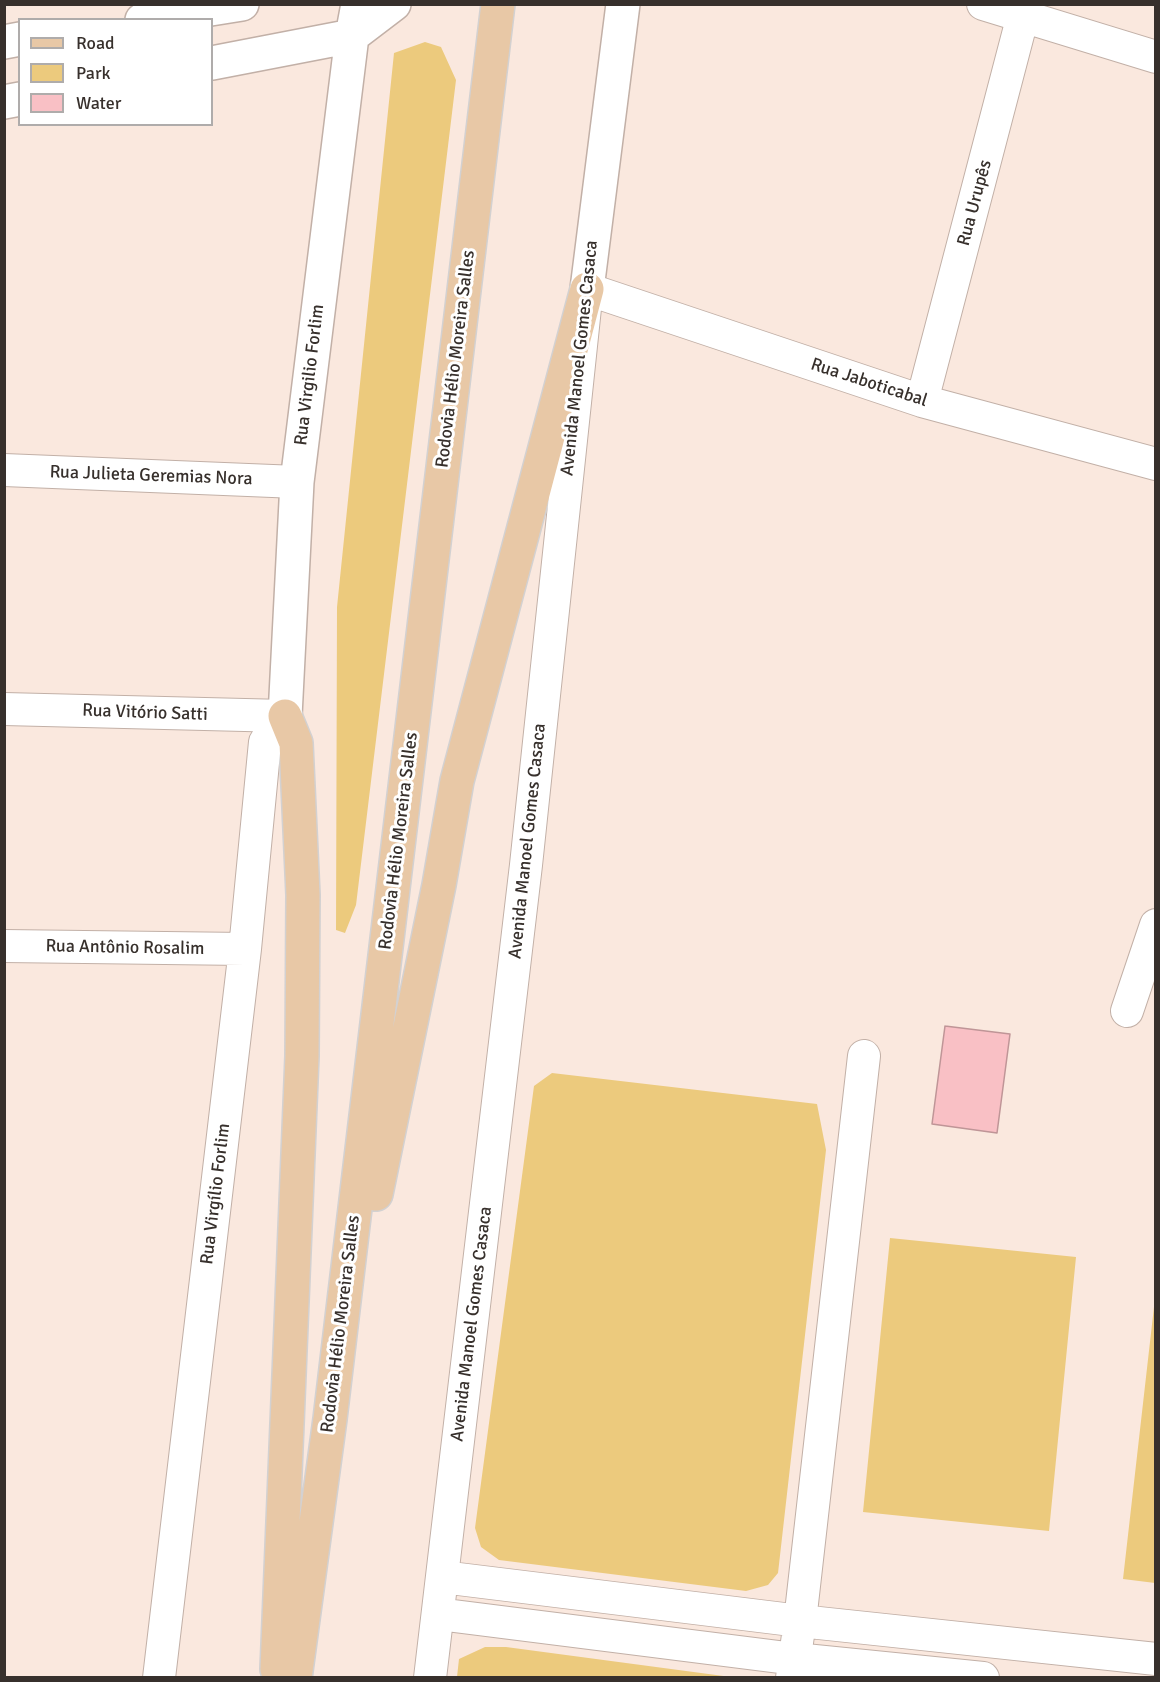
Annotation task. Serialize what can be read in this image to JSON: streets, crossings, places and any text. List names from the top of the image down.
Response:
{
  "streets": {
    "main road": ["Avenida Manoel Gomes Casaca", "Rodovia Hélio Moreira Salles", "Rua Virgilio Forlim"],
    "street": [
      "Rua Urupês",
      "Rua Jaboticabal",
      "Rua Julieta Geremias Nora",
      "Rua Vitório Satti",
      "Rua Antônio Rosalim",
      "Rua Virgílio Forlim"
    ]
  },
  "crossings": [
    ["Rua Urupês", "Rua Jaboticabal"],
    ["Avenida Manoel Gomes Casaca", "Rua Jaboticabal"],
    ["Rua Virgilio Forlim", "Rua Julieta Geremias Nora"],
    ["Rua Virgilio Forlim", "Rua Vitório Satti"],
    ["Rua Virgilio Forlim", "Rua Virgílio Forlim"],
    ["Rua Vitório Satti", "Rua Virgílio Forlim"],
    ["Rua Antônio Rosalim", "Rua Virgílio Forlim"]
  ],
  "legend": ["Road", "Park", "Water"]
}
